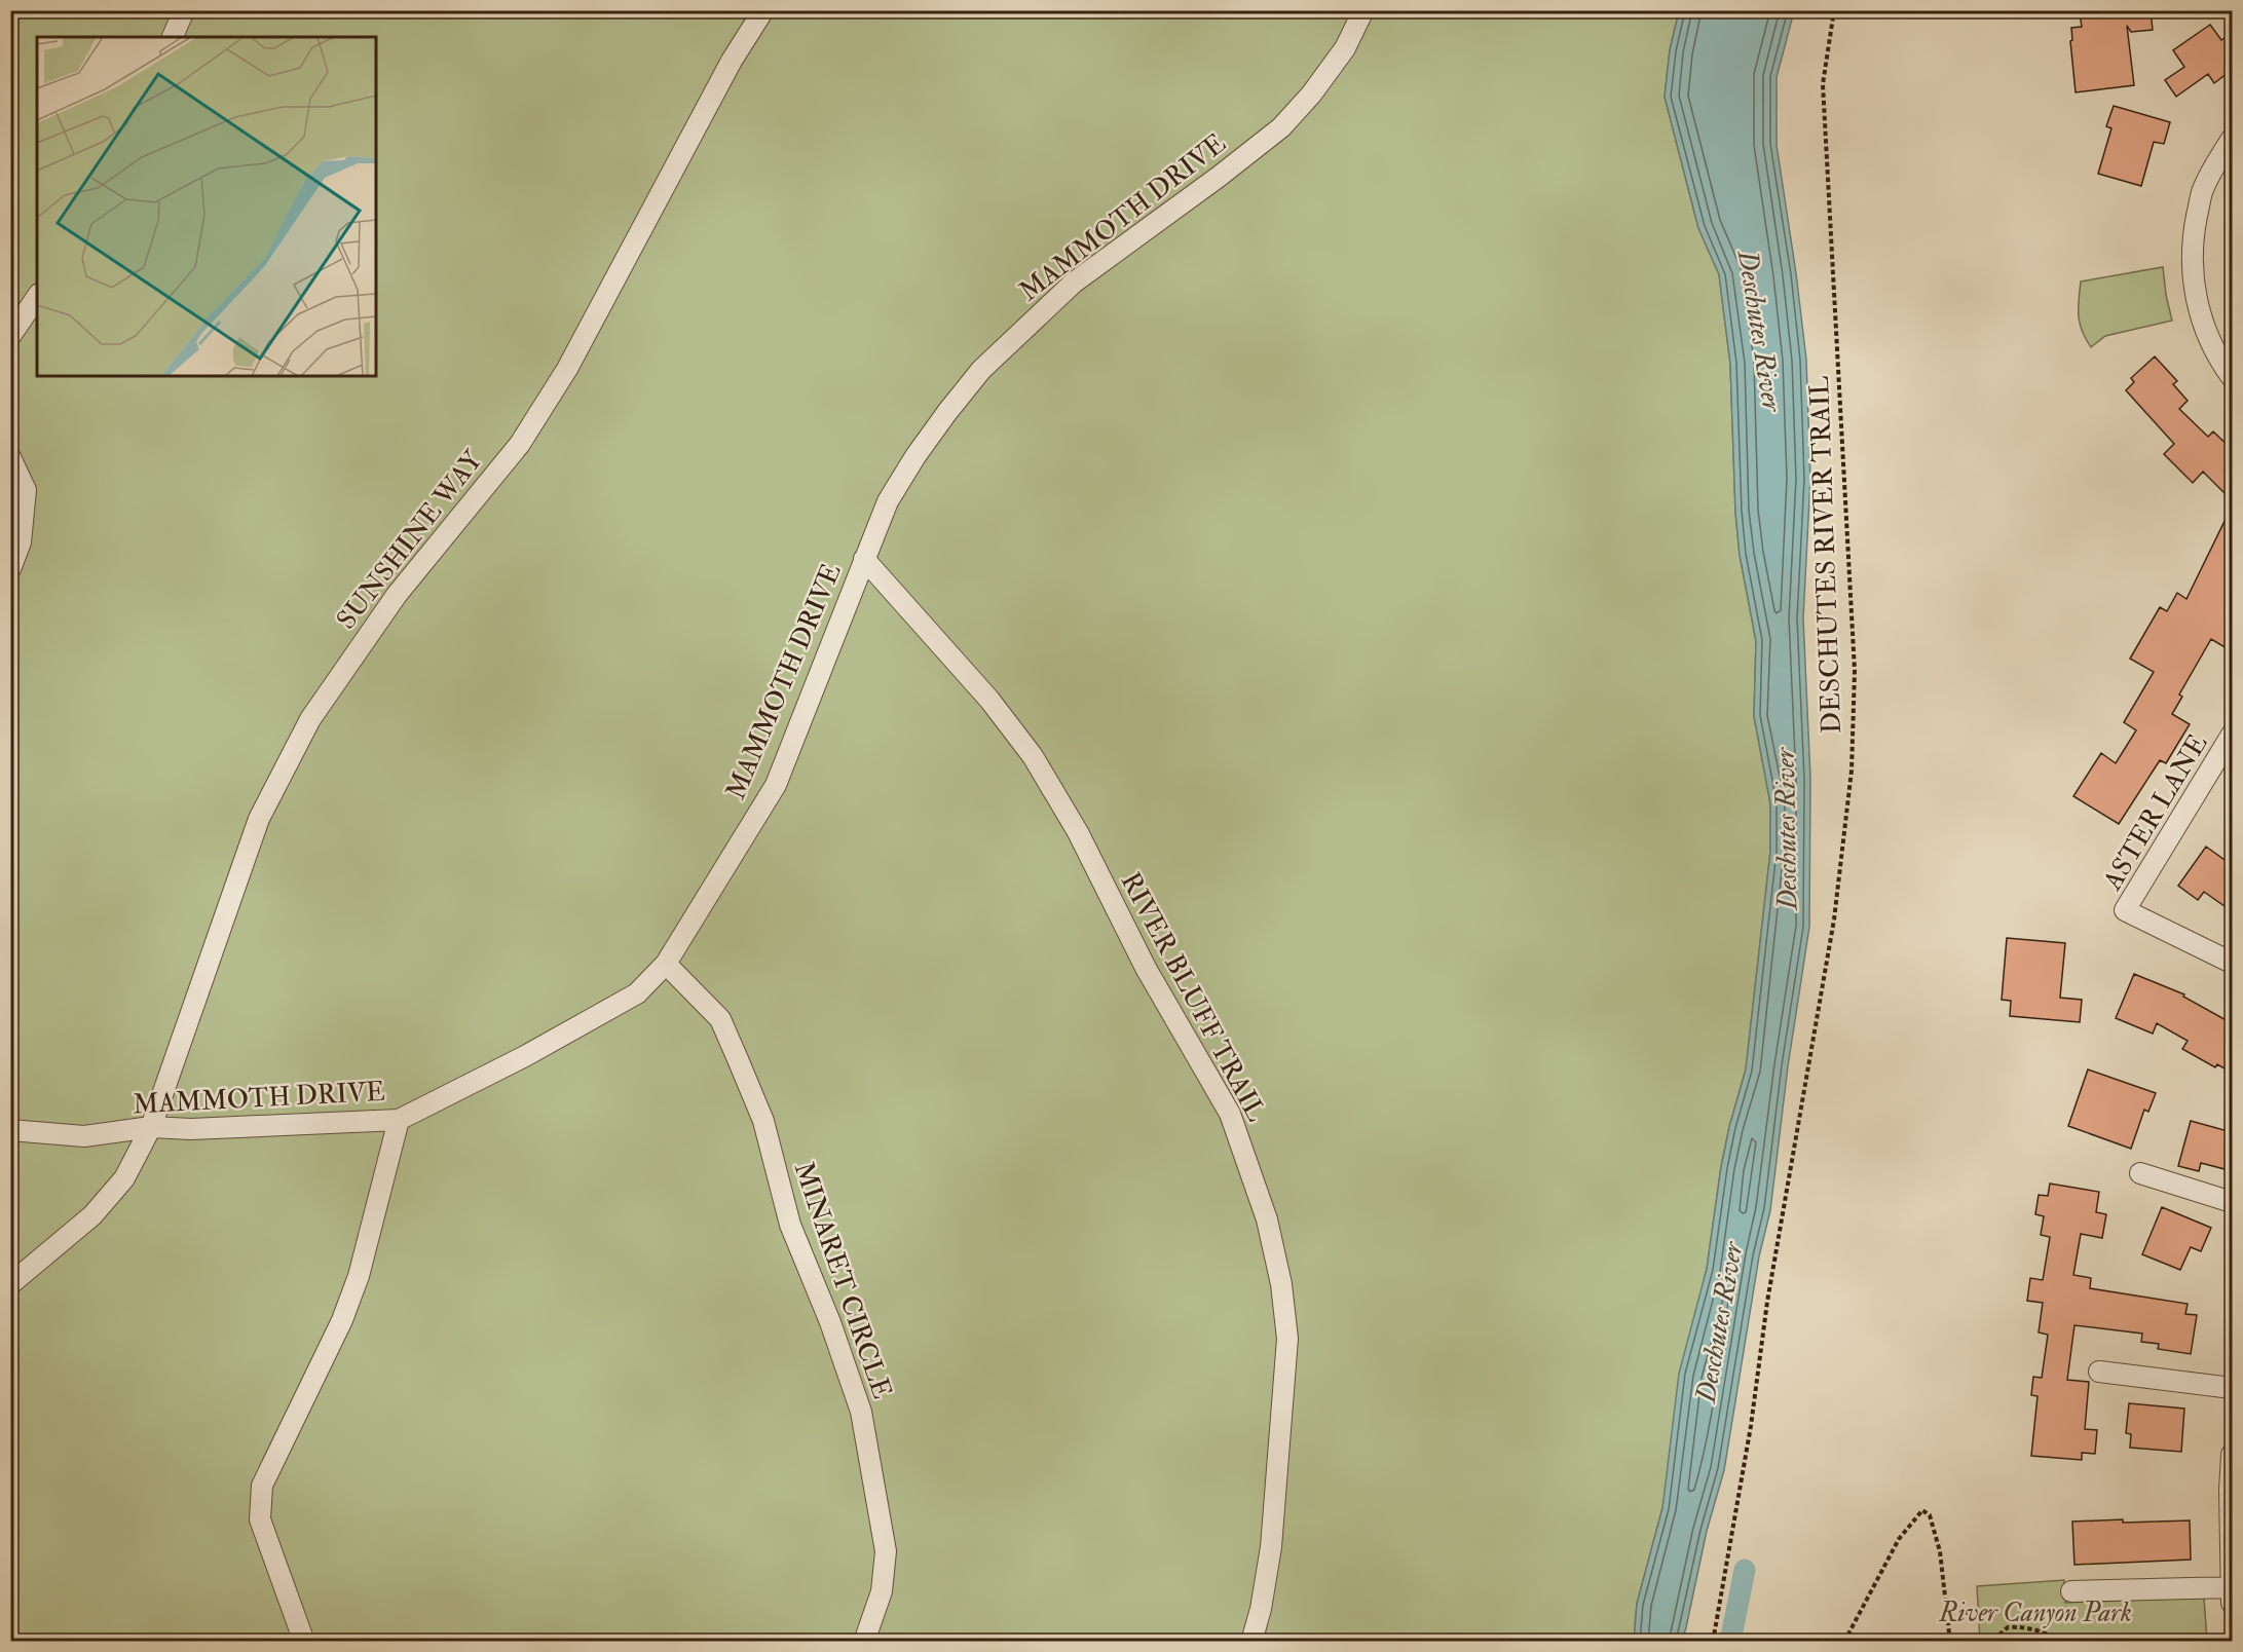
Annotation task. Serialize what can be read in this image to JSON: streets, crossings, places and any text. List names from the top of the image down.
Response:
{
  "streets": {
    "street": [
      "MAMMOTH DRIVE",
      "SUNSHINE WAY",
      "ASTER LANE",
      "RIVER BLUFF TRAIL",
      "MINARET CIRCLE"
    ],
    "path": ["DESCHUTES RIVER TRAIL"]
  },
  "crossings": [
    ["MAMMOTH DRIVE", "SUNSHINE WAY"],
    ["MAMMOTH DRIVE", "RIVER BLUFF TRAIL"],
    ["MAMMOTH DRIVE", "MINARET CIRCLE"]
  ],
  "water": ["Deschutes River"],
  "parks": ["River Canyon Park"]
}
